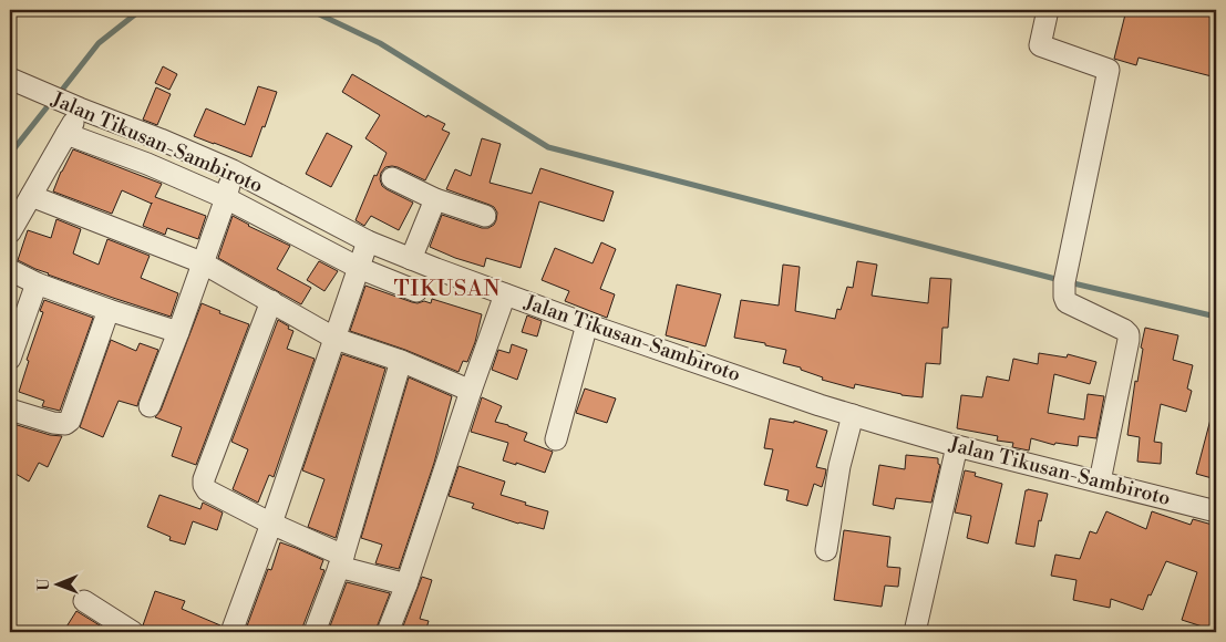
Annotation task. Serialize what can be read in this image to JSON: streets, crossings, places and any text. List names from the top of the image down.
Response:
{
  "streets": {
    "street": ["Jalan Tikusan-Sambiroto"]
  },
  "districts": ["TIKUSAN"],
  "north": "left"
}
